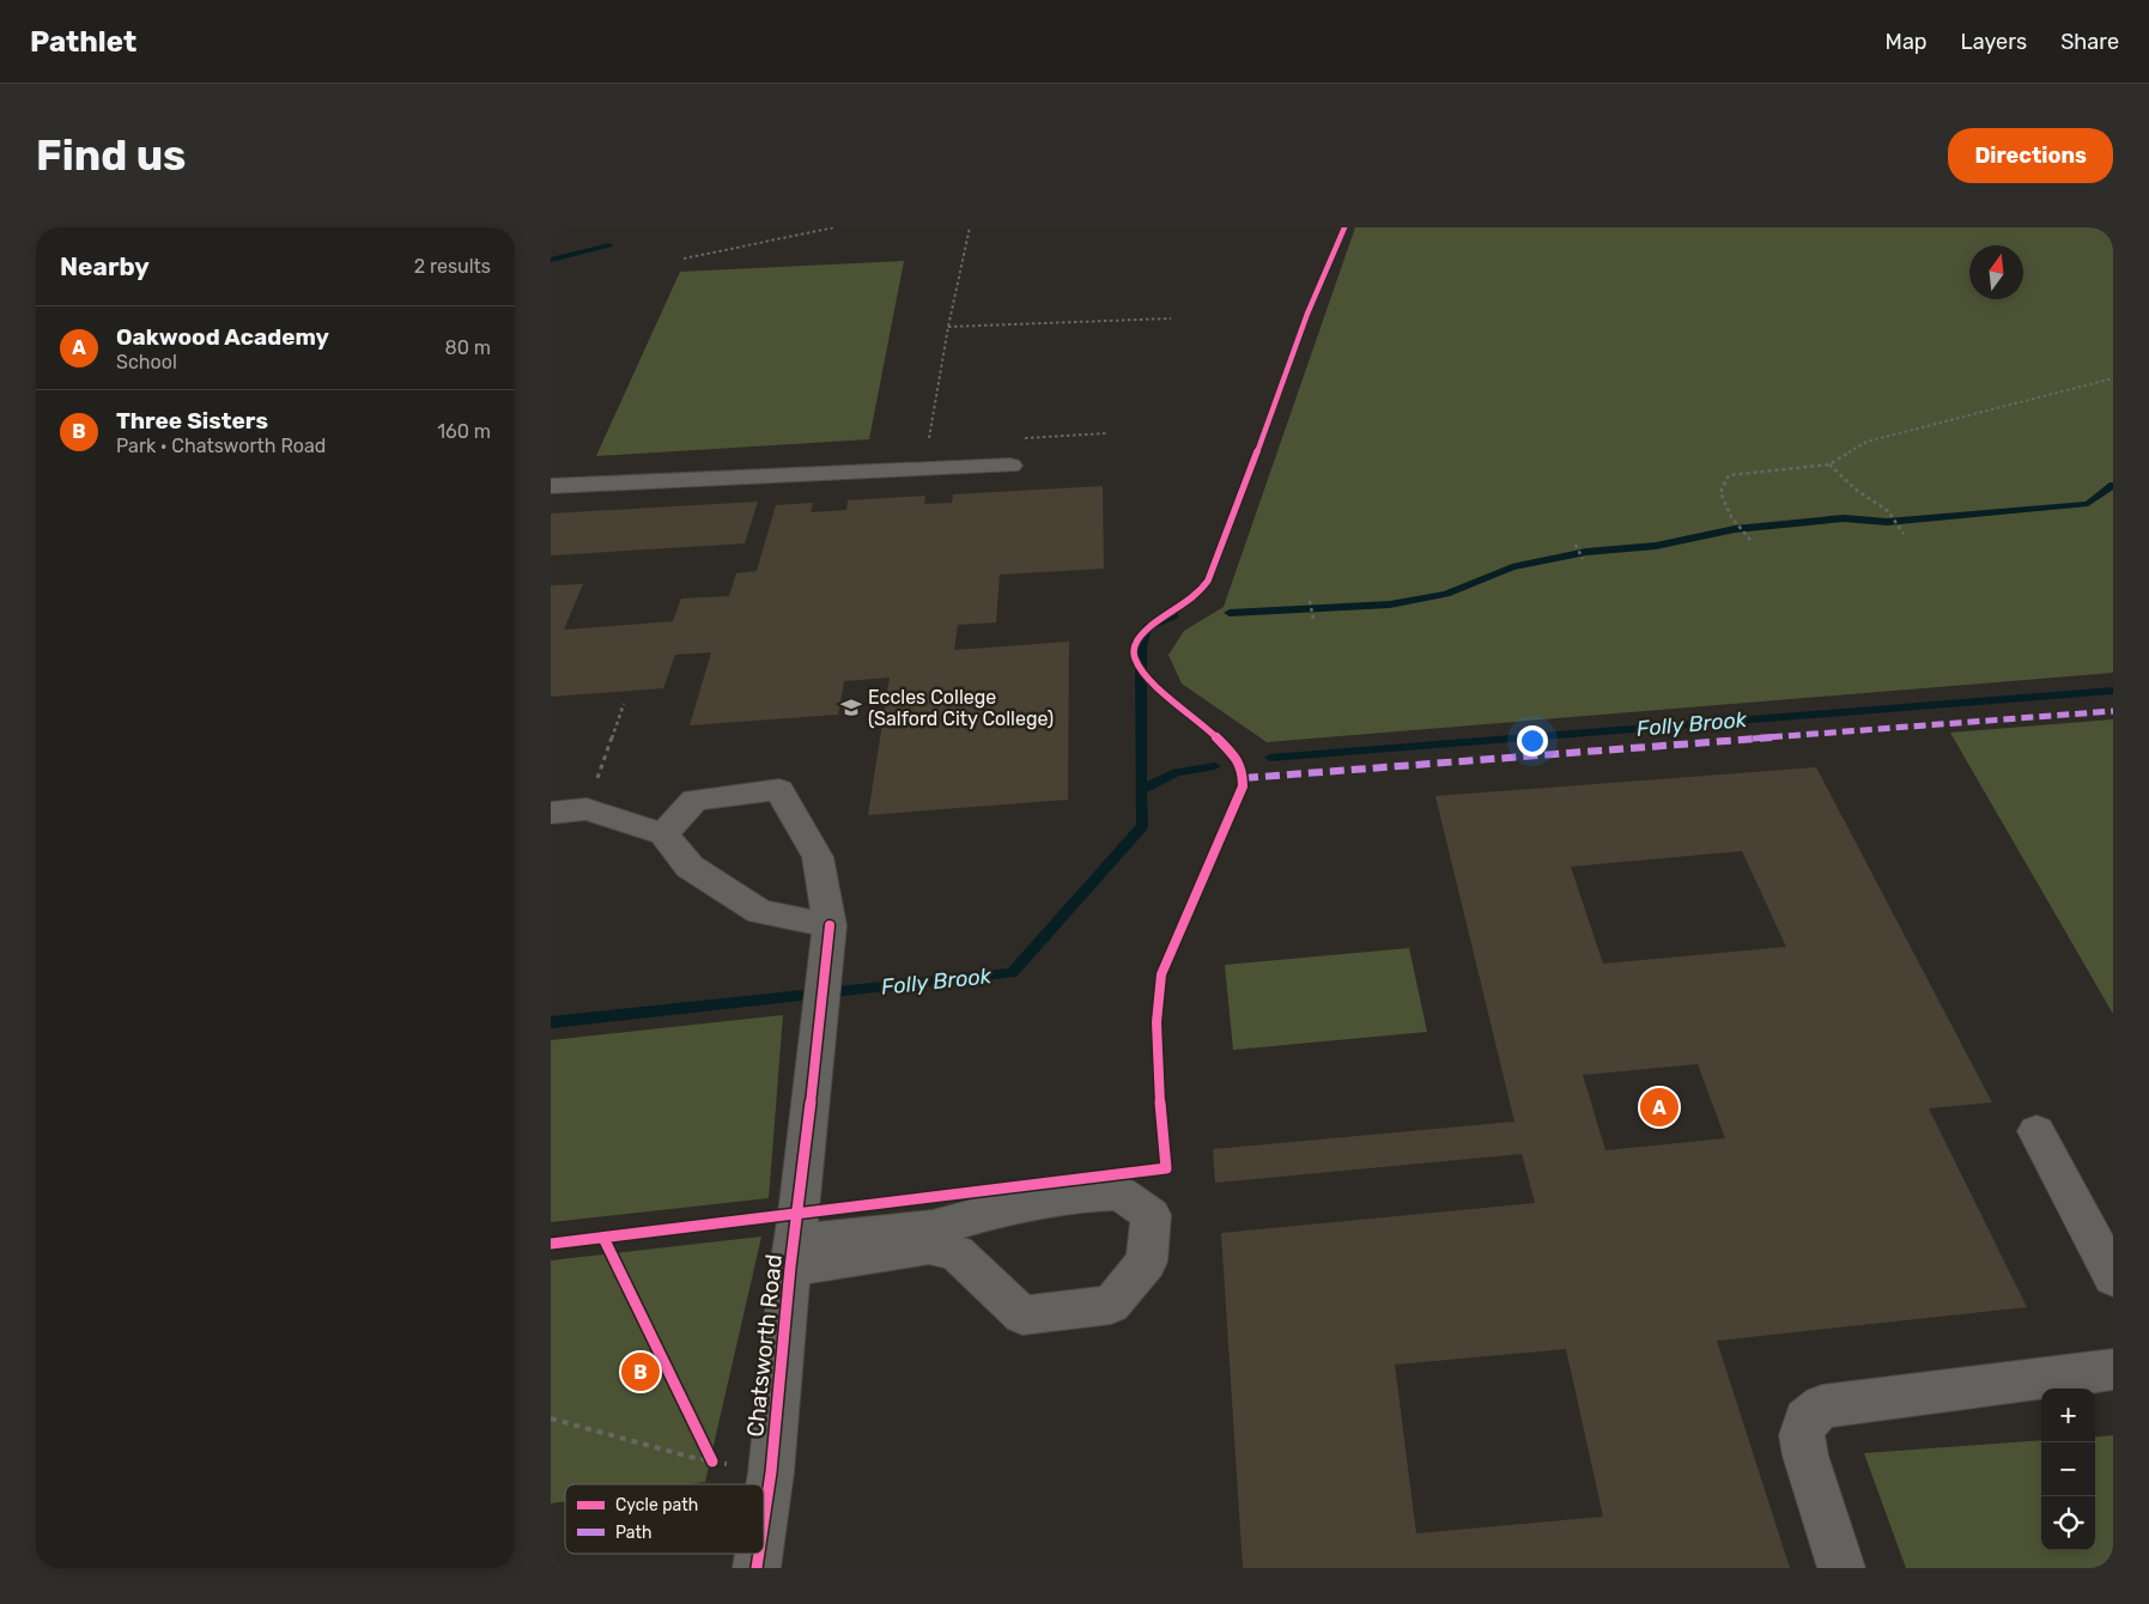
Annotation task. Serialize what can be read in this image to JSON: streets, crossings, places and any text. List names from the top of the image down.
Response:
{
  "streets": {
    "street": ["Chatsworth Road"]
  },
  "water": ["Folly Brook"],
  "places": {
    "school or university": ["Eccles College (Salford City College)"]
  },
  "legend": ["Cycle path", "Path"],
  "north": "top",
  "page": {
    "header": "Pathlet",
    "nav": ["Map", "Layers", "Share"],
    "buttons": "Directions",
    "title": "Find us",
    "heading": ["Nearby", "2 results"],
    "list": [
      {
        "mark": "A",
        "name": "Oakwood Academy",
        "note": "School",
        "value": "80 m"
      },
      {
        "mark": "B",
        "name": "Three Sisters",
        "note": "Park · Chatsworth Road",
        "value": "160 m"
      }
    ],
    "pins": ["A", "B"],
    "map_buttons": ["+", "−"]
  }
}
